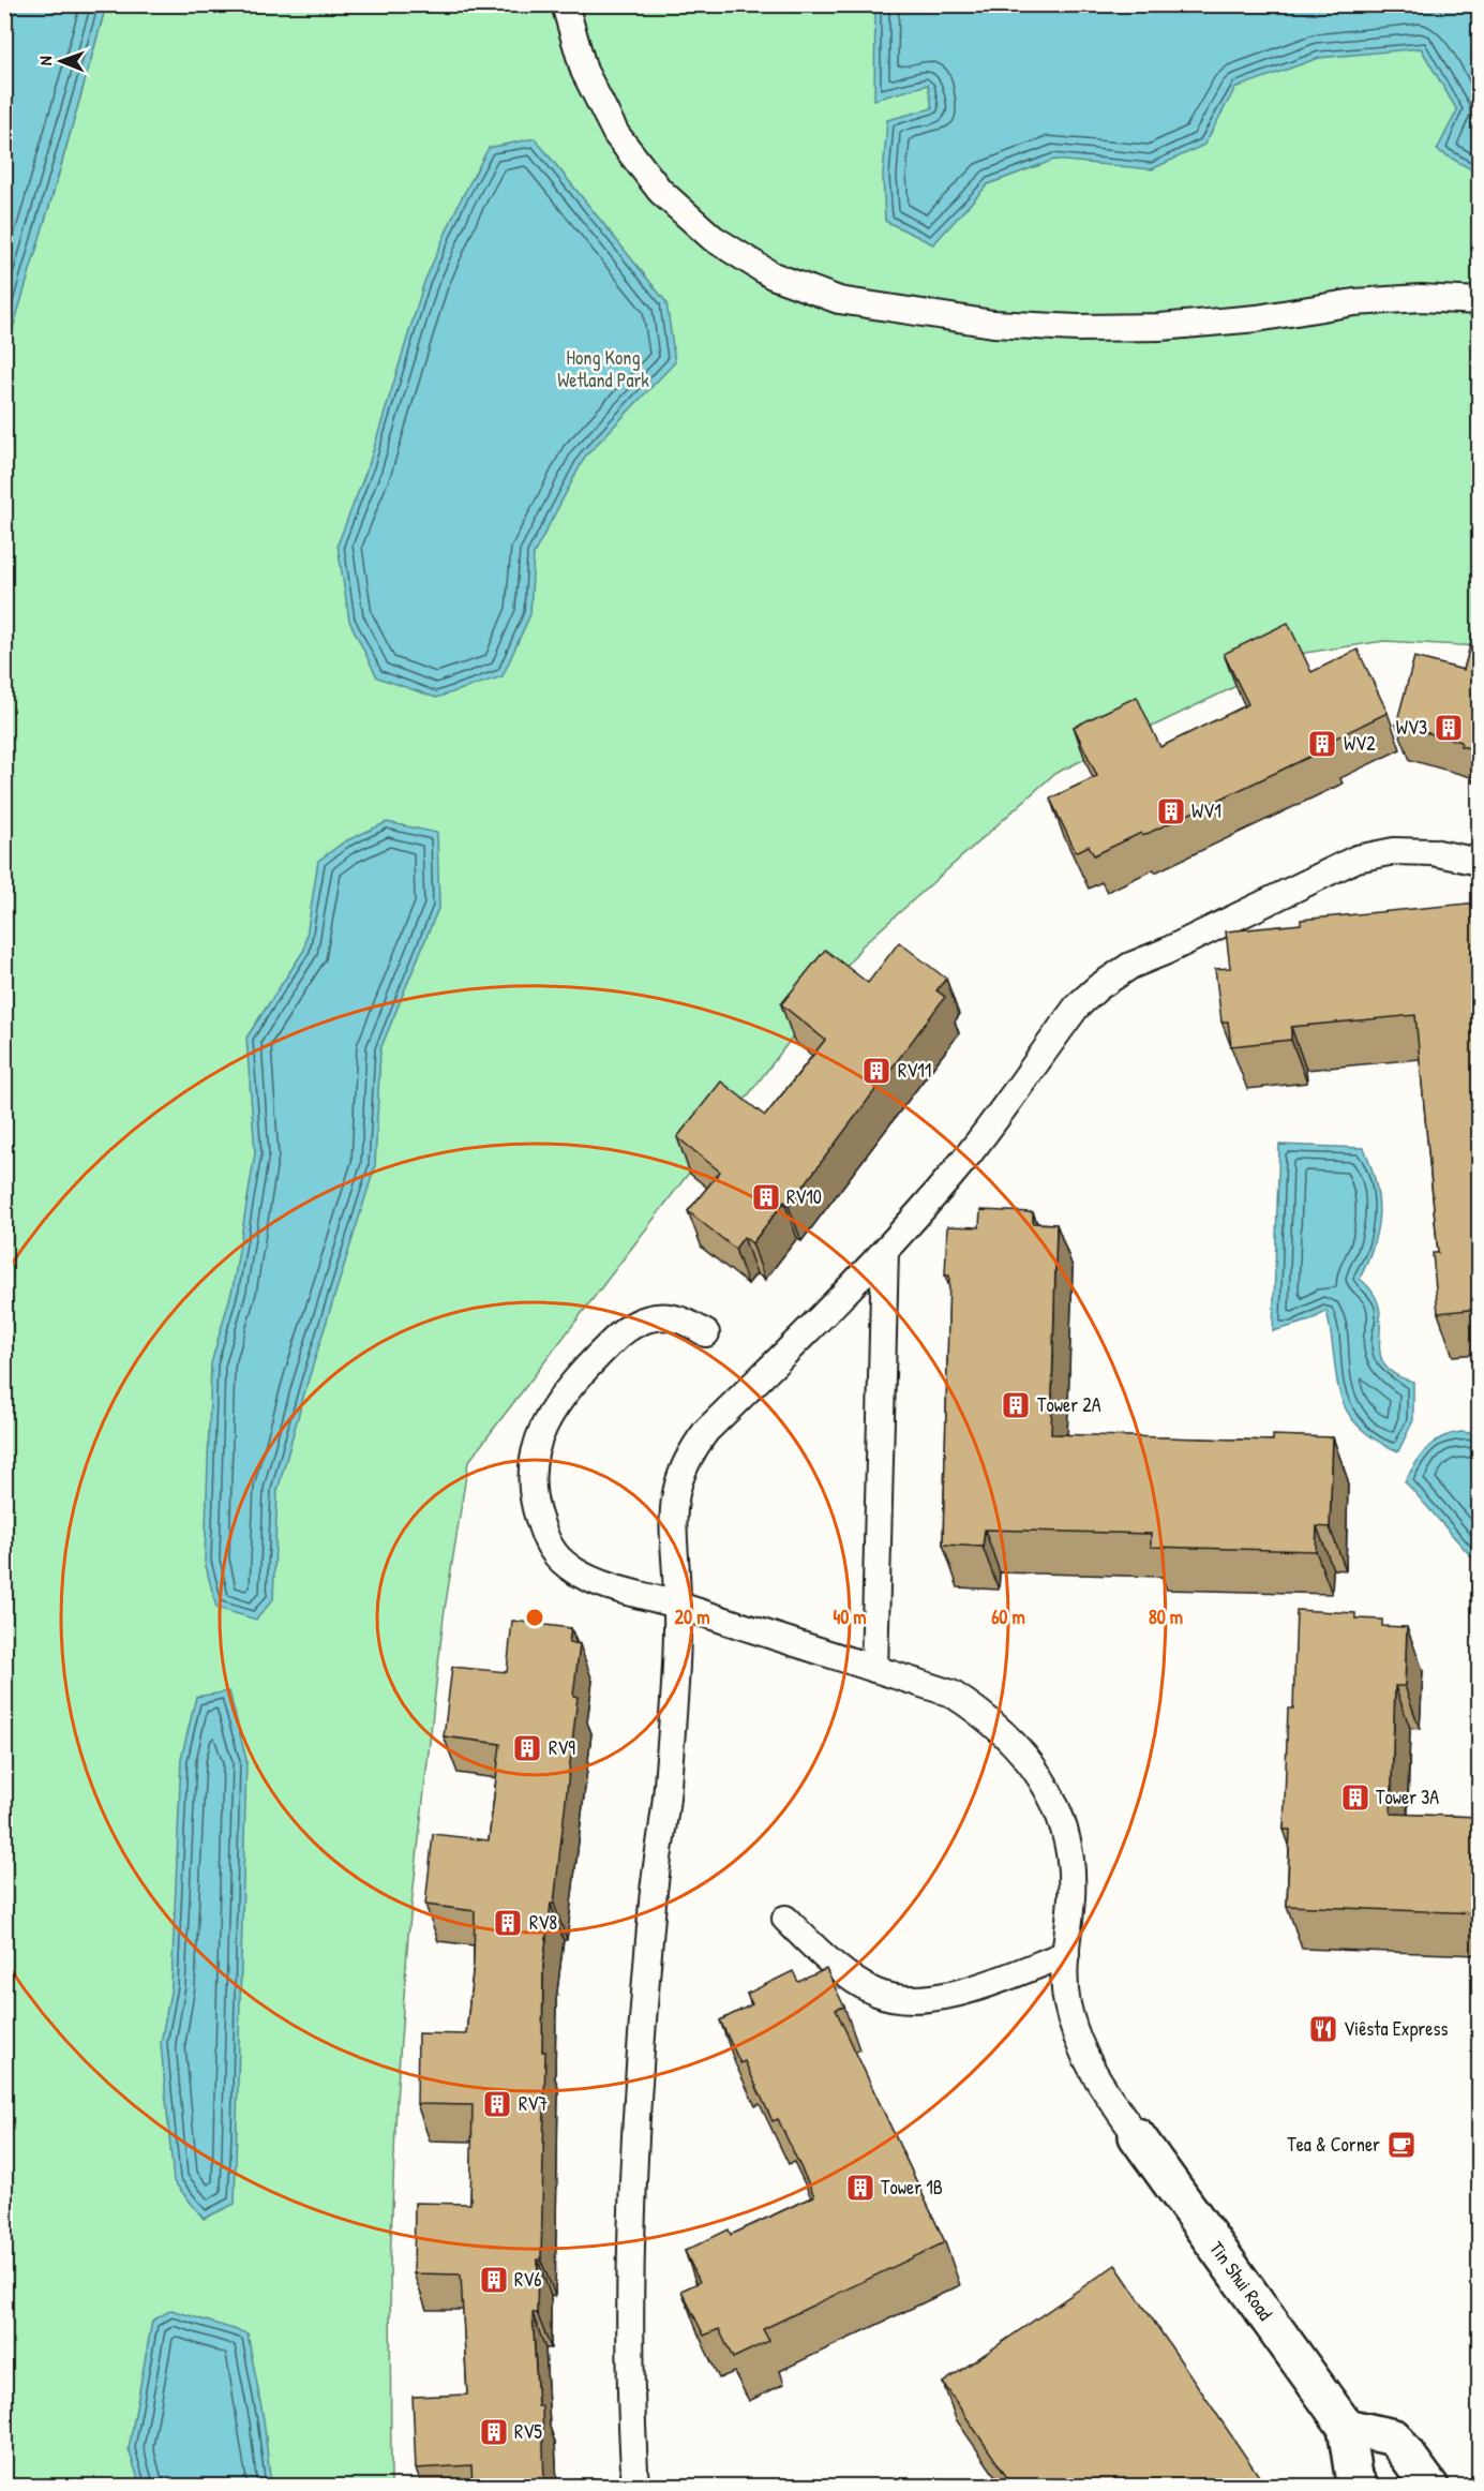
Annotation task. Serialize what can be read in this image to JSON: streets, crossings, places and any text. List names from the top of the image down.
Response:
{
  "streets": {
    "street": ["Tin Shui Road"]
  },
  "parks": ["Hong Kong Wetland Park"],
  "places": {
    "building": [
      "WV3",
      "WV2",
      "WV1",
      "RV11",
      "RV10",
      "Tower 2A",
      "RV9",
      "Tower 3A",
      "RV8",
      "RV7",
      "Tower 1B",
      "RV6",
      "RV5"
    ],
    "restaurant": ["Viêsta Express"],
    "cafe": ["Tea & Corner"]
  },
  "north": "left",
  "rings": [
    "20 m",
    "40 m",
    "60 m",
    "80 m"
  ]
}
